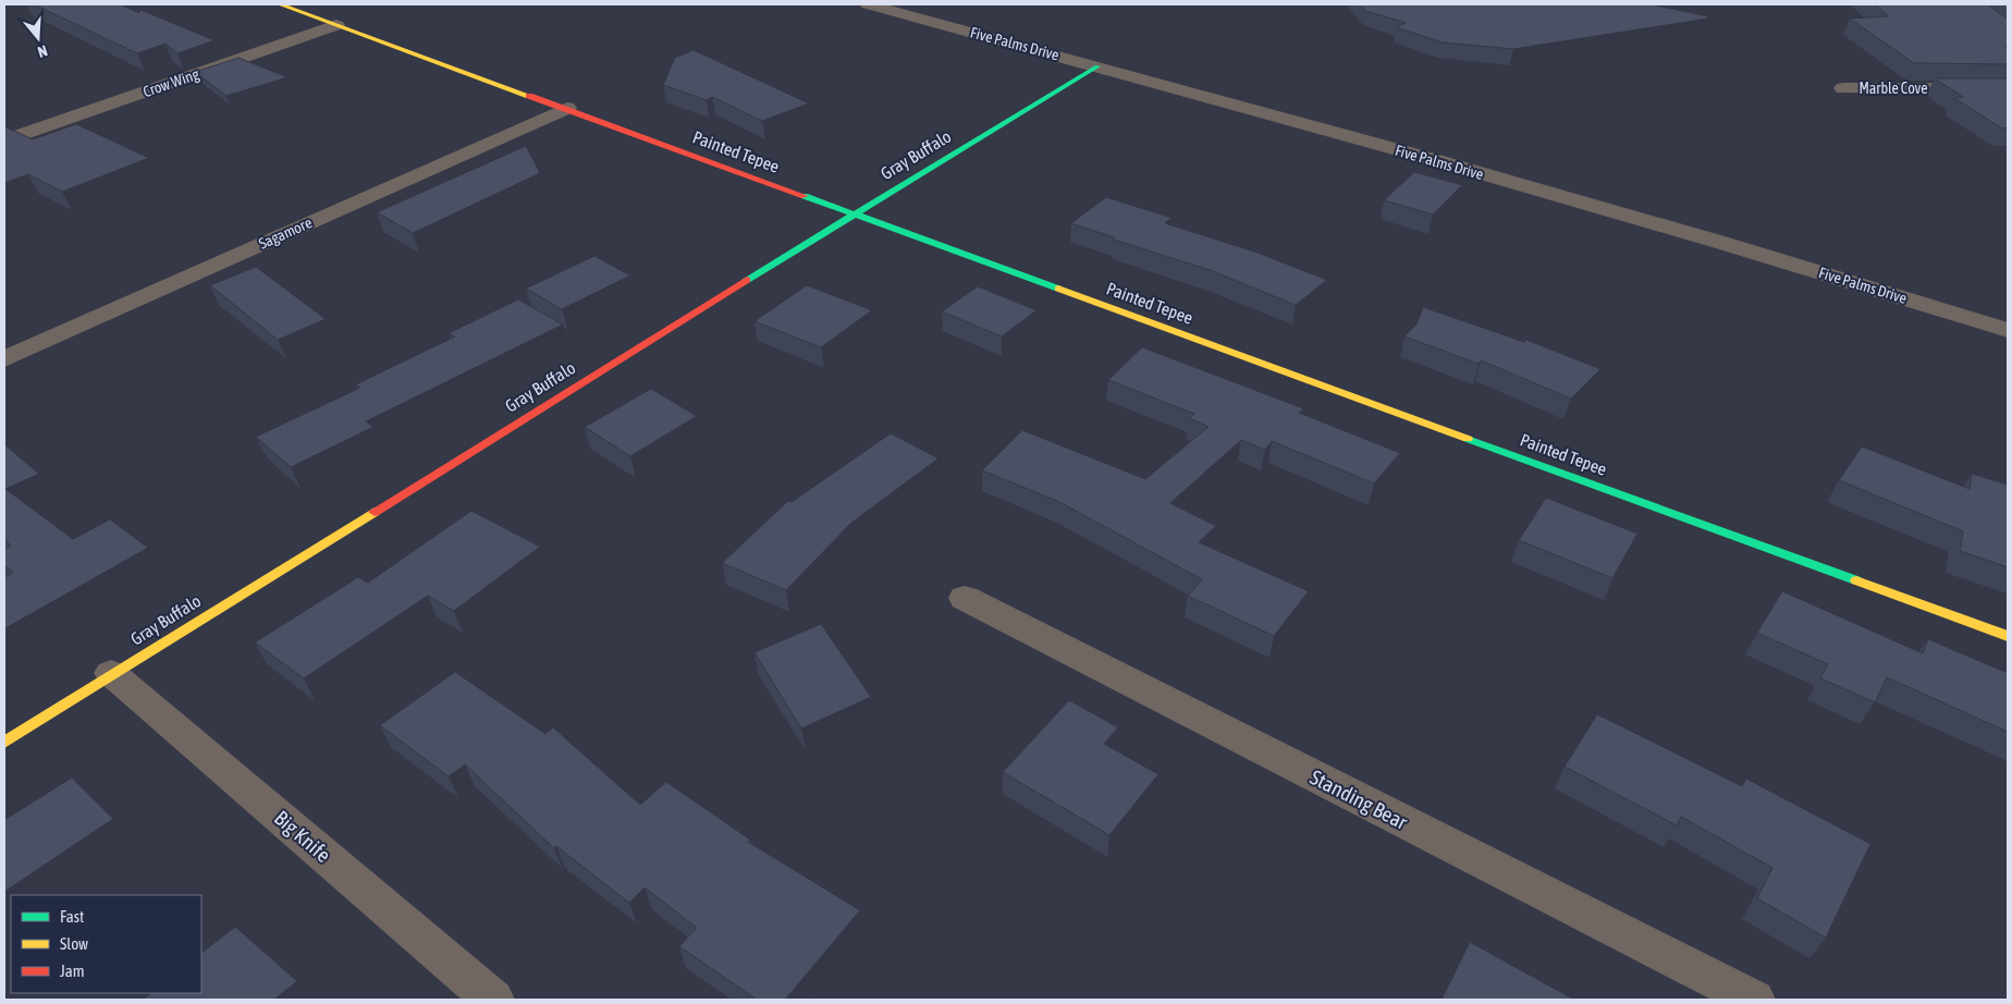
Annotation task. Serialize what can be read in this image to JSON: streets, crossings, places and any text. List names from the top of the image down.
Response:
{
  "streets": {
    "street": [
      "Five Palms Drive",
      "Crow Wing",
      "Marble Cove",
      "Painted Tepee",
      "Gray Buffalo",
      "Sagamore",
      "Standing Bear",
      "Big Knife"
    ]
  },
  "crossings": [
    ["Five Palms Drive", "Gray Buffalo"],
    ["Crow Wing", "Painted Tepee"],
    ["Painted Tepee", "Gray Buffalo"],
    ["Painted Tepee", "Sagamore"],
    ["Gray Buffalo", "Big Knife"]
  ],
  "legend": ["Fast", "Slow", "Jam"],
  "north": "bottom"
}
